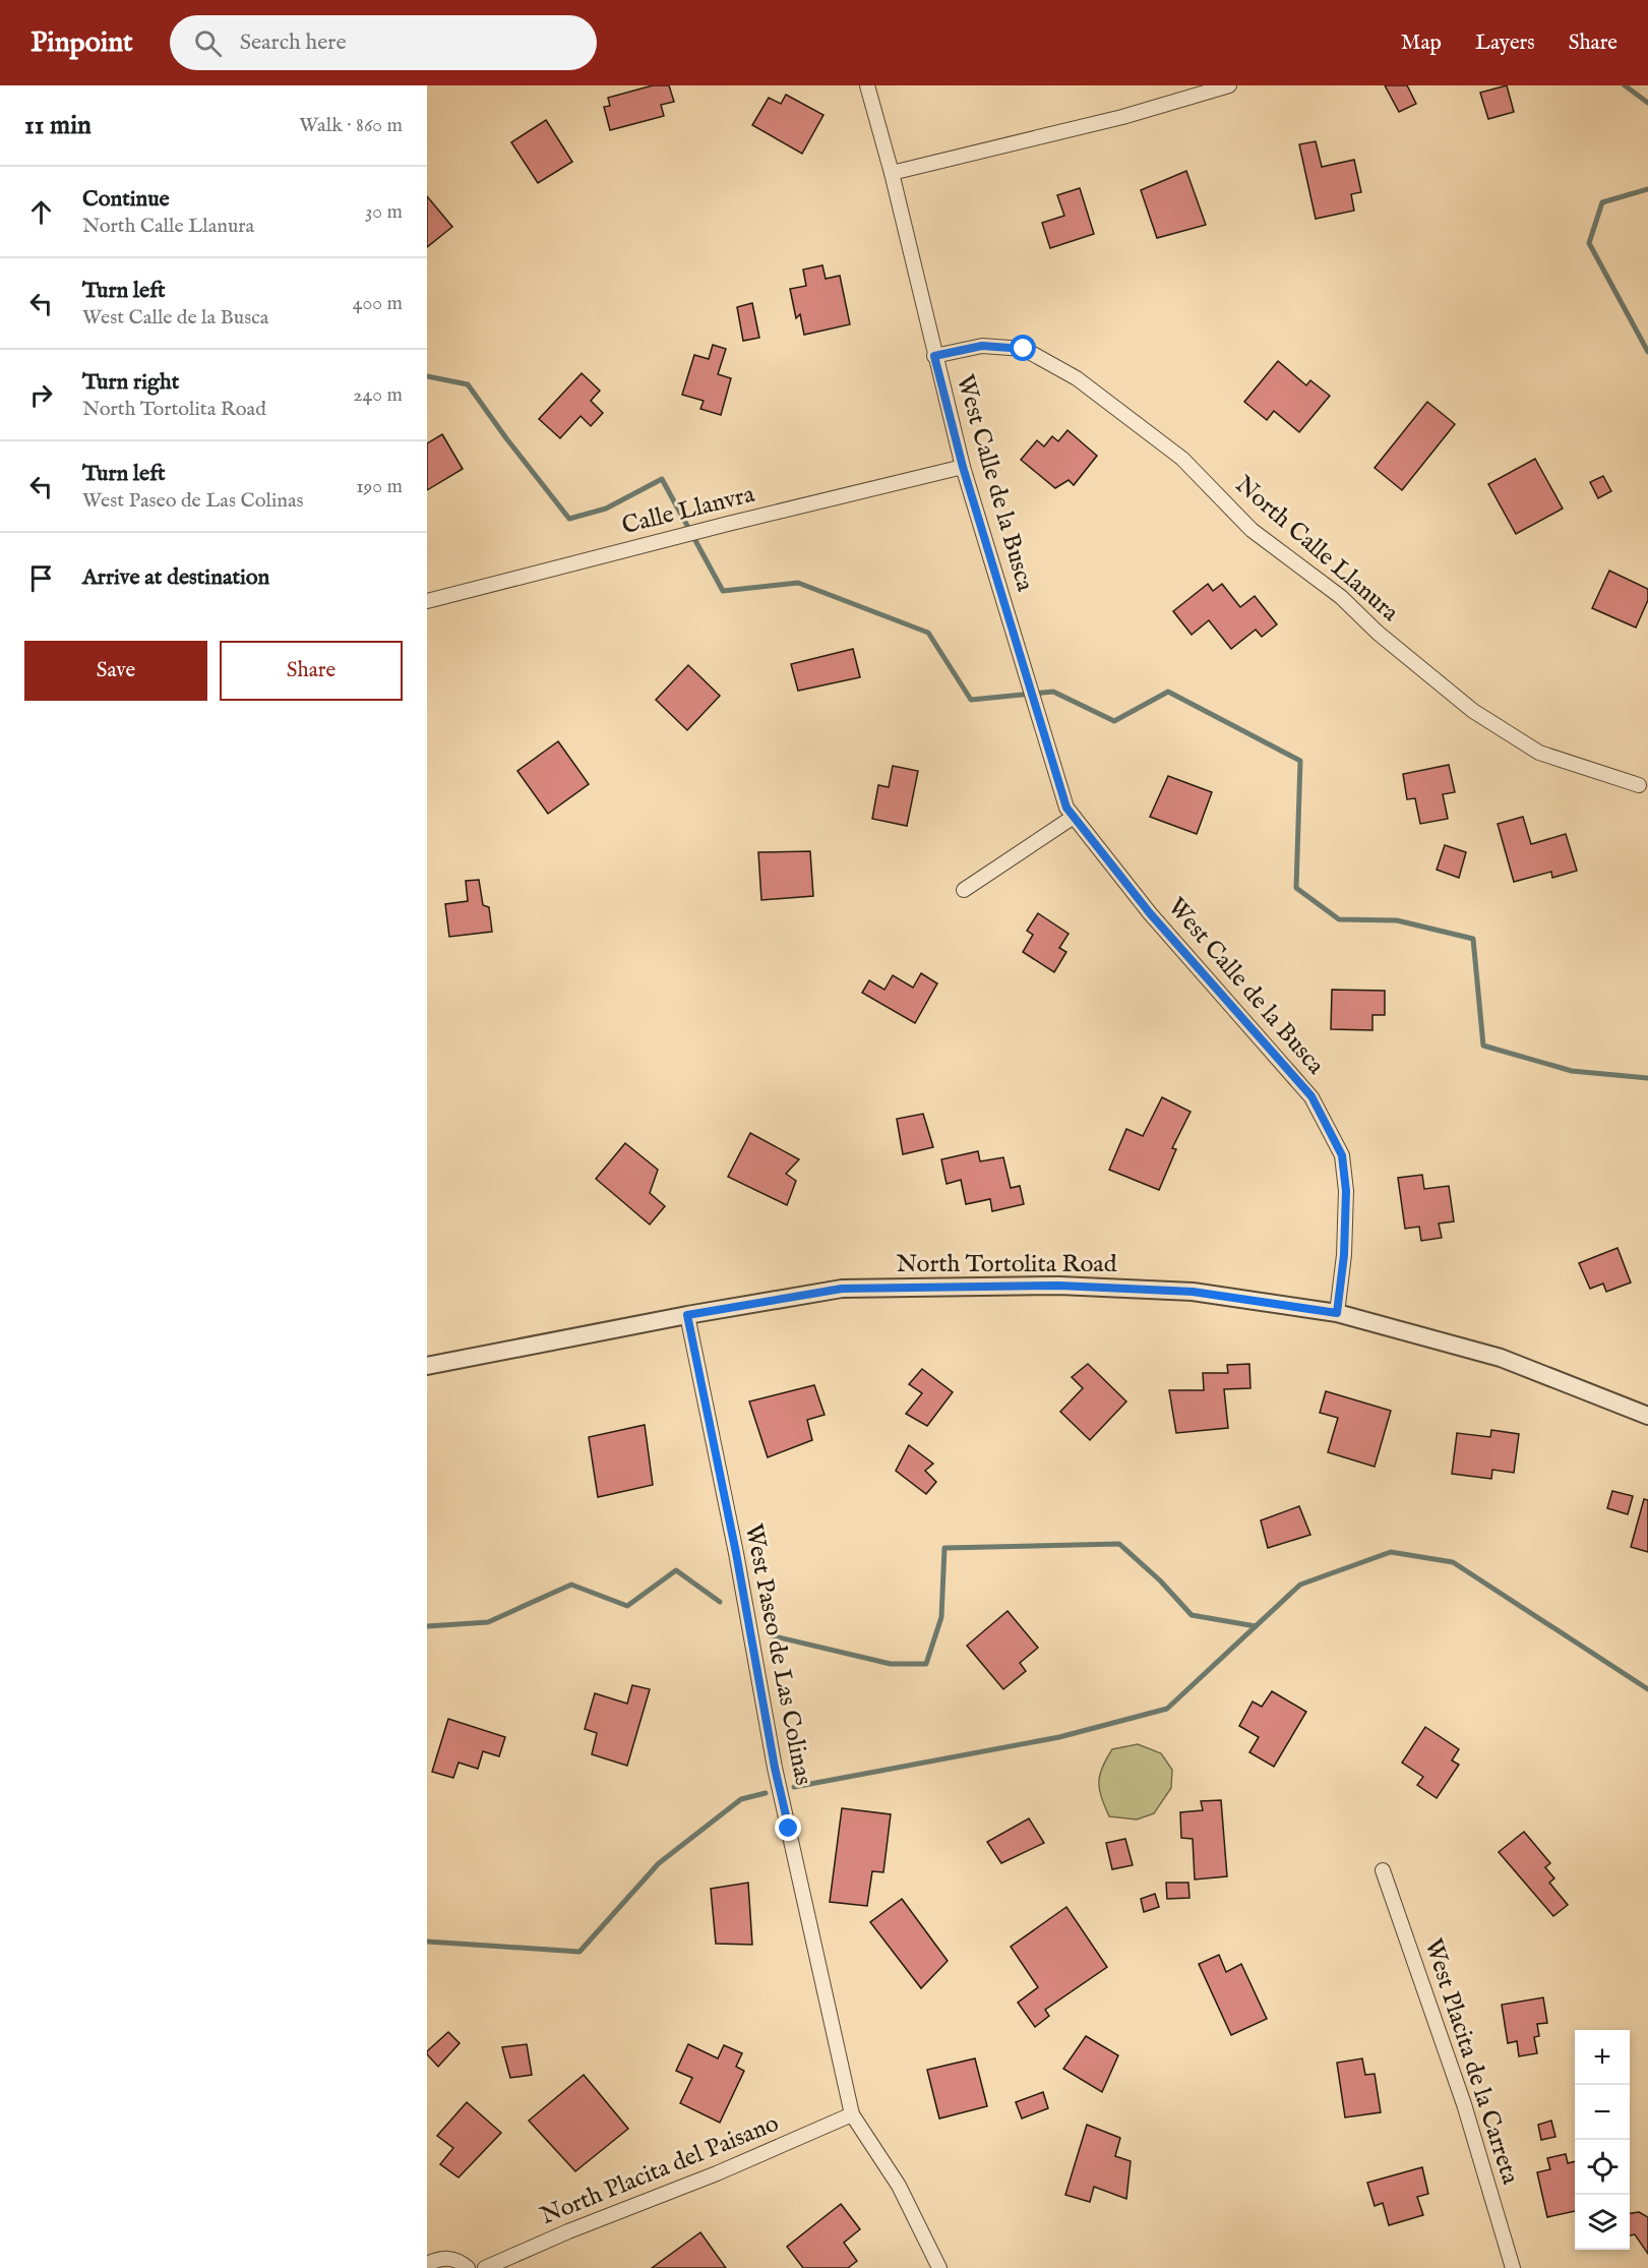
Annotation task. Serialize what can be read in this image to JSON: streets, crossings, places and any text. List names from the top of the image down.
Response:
{
  "streets": {
    "street": [
      "West Calle de la Busca",
      "Calle Llanvra",
      "North Calle Llanura",
      "North Tortolita Road",
      "West Paseo de Las Colinas",
      "West Placita de la Carreta",
      "North Placita del Paisano"
    ]
  },
  "crossings": [
    ["West Calle de la Busca", "Calle Llanvra"],
    ["West Calle de la Busca", "North Calle Llanura"],
    ["West Calle de la Busca", "North Tortolita Road"],
    ["North Tortolita Road", "West Paseo de Las Colinas"],
    ["West Paseo de Las Colinas", "North Placita del Paisano"]
  ],
  "page": {
    "header": "Pinpoint",
    "search": "Search here",
    "nav": ["Map", "Layers", "Share"],
    "heading": ["11 min", "Walk · 860 m"],
    "list": [
      ["Continue", "North Calle Llanura", "30 m"],
      ["Turn left", "West Calle de la Busca", "400 m"],
      ["Turn right", "North Tortolita Road", "240 m"],
      ["Turn left", "West Paseo de Las Colinas", "190 m"],
      "Arrive at destination"
    ],
    "buttons": ["Save", "Share"],
    "map_buttons": ["+", "−"]
  }
}
